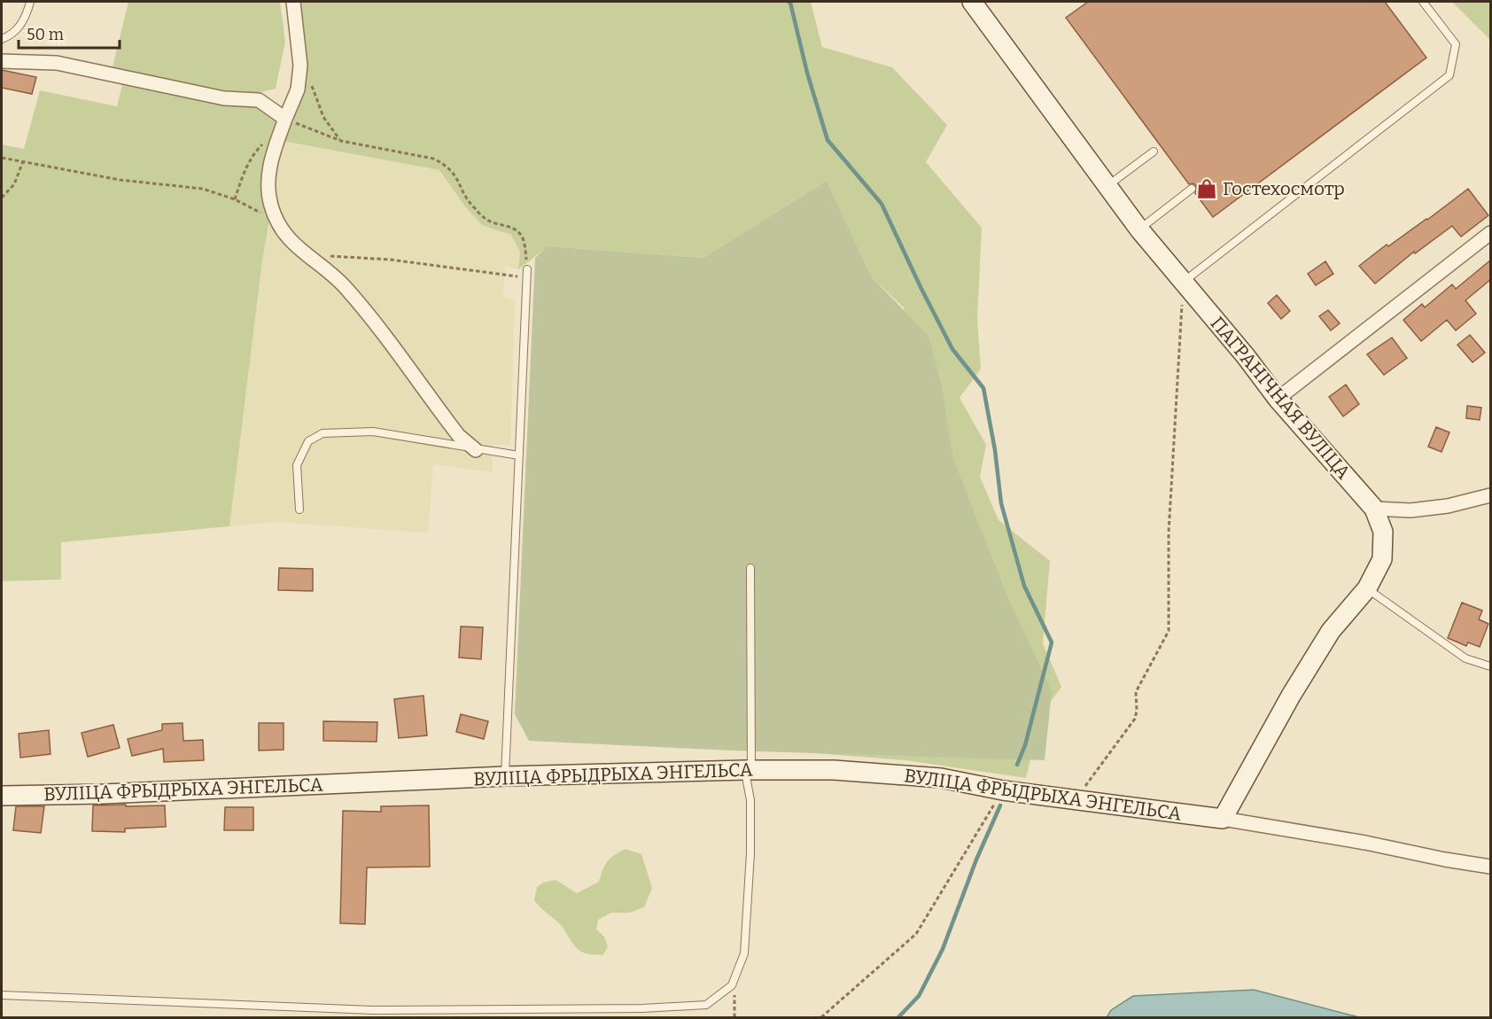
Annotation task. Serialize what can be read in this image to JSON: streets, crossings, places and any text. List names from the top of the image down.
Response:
{
  "streets": {
    "street": ["ПАГРАНІЧНАЯ ВУЛІЦА", "ВУЛІЦА ФРЫДРЫХА ЭНГЕЛЬСА"]
  },
  "crossings": [
    ["ПАГРАНІЧНАЯ ВУЛІЦА", "ВУЛІЦА ФРЫДРЫХА ЭНГЕЛЬСА"]
  ],
  "places": {
    "shop": ["Гостехосмотр"]
  },
  "scale_bar": "50 m"
}
